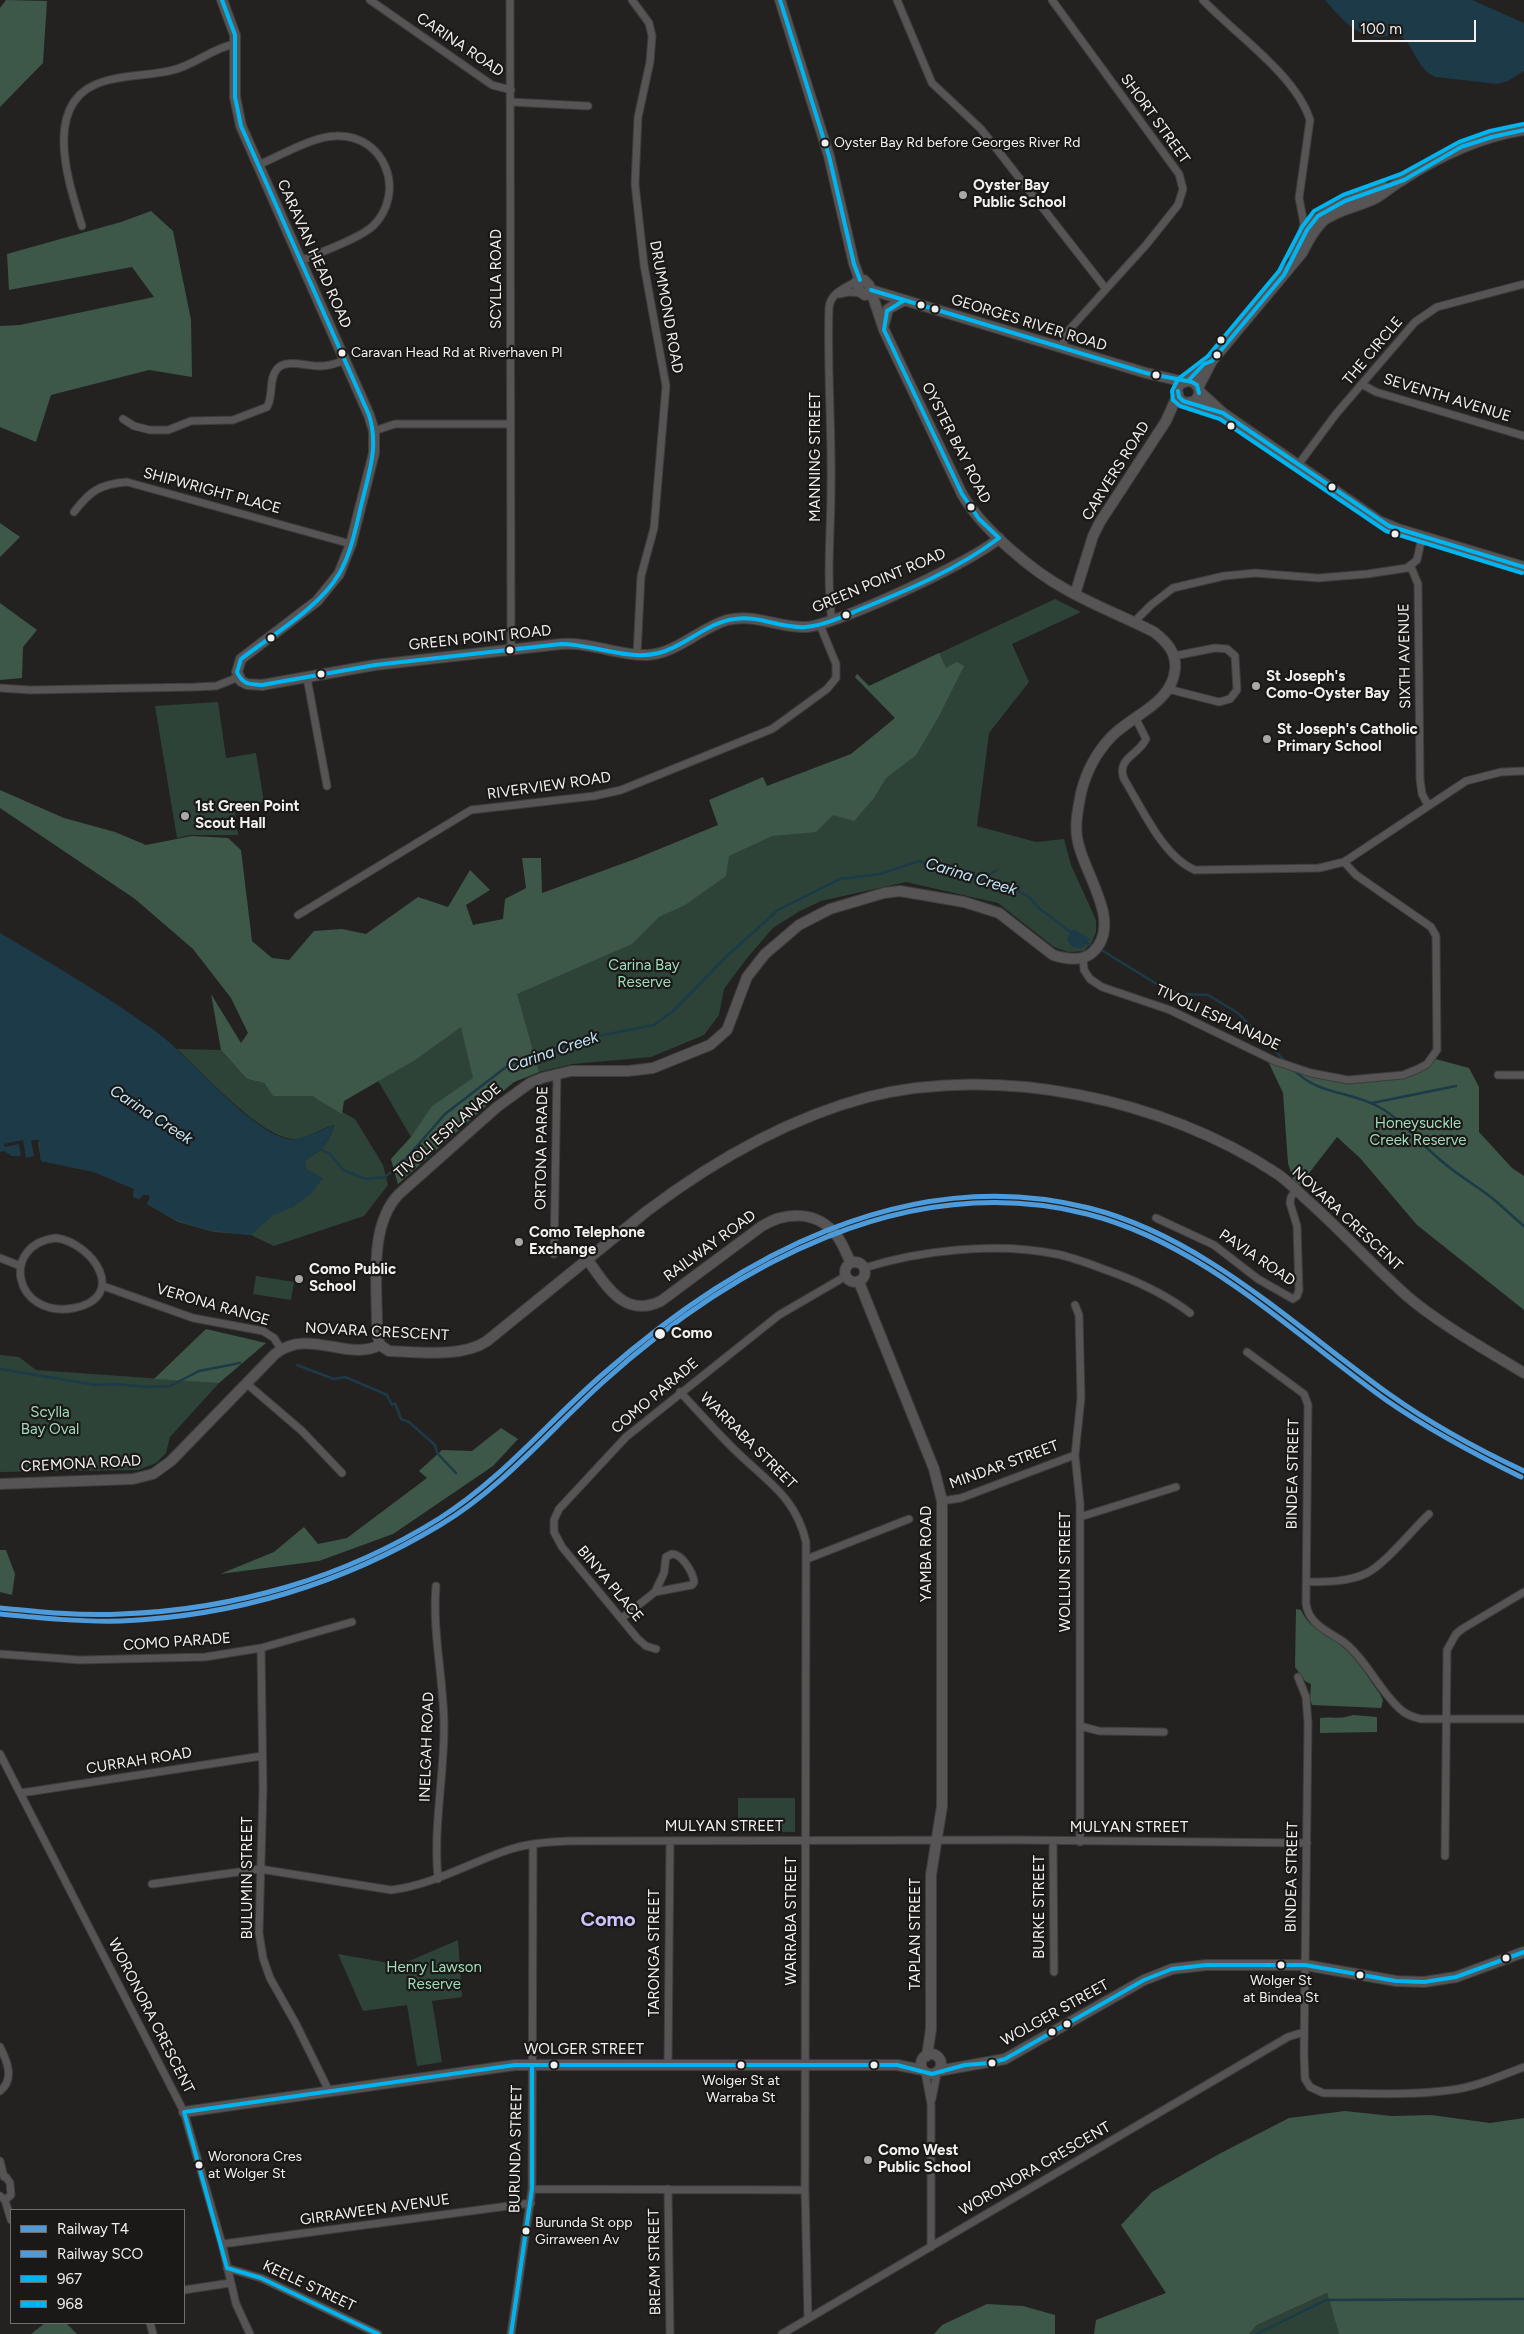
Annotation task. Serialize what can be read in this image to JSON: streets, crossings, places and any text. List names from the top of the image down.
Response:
{
  "streets": {
    "street": [
      "CARINA ROAD",
      "SHORT STREET",
      "CARAVAN HEAD ROAD",
      "SCYLLA ROAD",
      "DRUMMOND ROAD",
      "GEORGES RIVER ROAD",
      "THE CIRCLE",
      "SEVENTH AVENUE",
      "OYSTER BAY ROAD",
      "MANNING STREET",
      "CARVERS ROAD",
      "SHIPWRIGHT PLACE",
      "GREEN POINT ROAD",
      "SIXTH AVENUE",
      "RIVERVIEW ROAD",
      "TIVOLI ESPLANADE",
      "ORTONA PARADE",
      "NOVARA CRESCENT",
      "RAILWAY ROAD",
      "PAVIA ROAD",
      "VERONA RANGE",
      "COMO PARADE",
      "WARRABA STREET",
      "CREMONA ROAD",
      "MINDAR STREET",
      "BINDEA STREET",
      "YAMBA ROAD",
      "WOLLUN STREET",
      "BINYA PLACE",
      "INELGAH ROAD",
      "CURRAH ROAD",
      "MULYAN STREET",
      "BULUMIN STREET",
      "BURKE STREET",
      "TAPLAN STREET",
      "TARONGA STREET",
      "WOLGER STREET",
      "WORONORA CRESCENT",
      "BURUNDA STREET",
      "GIRRAWEEN AVENUE",
      "BREAM STREET",
      "KEELE STREET"
    ]
  },
  "crossings": [
    ["CARINA ROAD", "SCYLLA ROAD"],
    ["SHORT STREET", "GEORGES RIVER ROAD"],
    ["CARAVAN HEAD ROAD", "SHIPWRIGHT PLACE"],
    ["CARAVAN HEAD ROAD", "GREEN POINT ROAD"],
    ["SCYLLA ROAD", "GREEN POINT ROAD"],
    ["DRUMMOND ROAD", "GREEN POINT ROAD"],
    ["GEORGES RIVER ROAD", "OYSTER BAY ROAD"],
    ["GEORGES RIVER ROAD", "CARVERS ROAD"],
    ["THE CIRCLE", "SEVENTH AVENUE"],
    ["OYSTER BAY ROAD", "CARVERS ROAD"],
    ["OYSTER BAY ROAD", "GREEN POINT ROAD"],
    ["MANNING STREET", "GREEN POINT ROAD"],
    ["GREEN POINT ROAD", "RIVERVIEW ROAD"],
    ["TIVOLI ESPLANADE", "ORTONA PARADE"],
    ["TIVOLI ESPLANADE", "NOVARA CRESCENT"],
    ["NOVARA CRESCENT", "RAILWAY ROAD"],
    ["NOVARA CRESCENT", "PAVIA ROAD"],
    ["NOVARA CRESCENT", "VERONA RANGE"],
    ["RAILWAY ROAD", "COMO PARADE"],
    ["RAILWAY ROAD", "YAMBA ROAD"],
    ["COMO PARADE", "WARRABA STREET"],
    ["COMO PARADE", "YAMBA ROAD"],
    ["COMO PARADE", "BINYA PLACE"],
    ["COMO PARADE", "BULUMIN STREET"],
    ["WARRABA STREET", "MULYAN STREET"],
    ["WARRABA STREET", "WOLGER STREET"],
    ["WARRABA STREET", "WORONORA CRESCENT"],
    ["MINDAR STREET", "YAMBA ROAD"],
    ["MINDAR STREET", "WOLLUN STREET"],
    ["BINDEA STREET", "MULYAN STREET"],
    ["BINDEA STREET", "WOLGER STREET"],
    ["BINDEA STREET", "WORONORA CRESCENT"],
    ["YAMBA ROAD", "MULYAN STREET"],
    ["YAMBA ROAD", "TAPLAN STREET"],
    ["WOLLUN STREET", "MULYAN STREET"],
    ["INELGAH ROAD", "MULYAN STREET"],
    ["CURRAH ROAD", "BULUMIN STREET"],
    ["CURRAH ROAD", "WORONORA CRESCENT"],
    ["MULYAN STREET", "BULUMIN STREET"],
    ["MULYAN STREET", "BURKE STREET"],
    ["MULYAN STREET", "TAPLAN STREET"],
    ["MULYAN STREET", "TARONGA STREET"],
    ["MULYAN STREET", "BURUNDA STREET"],
    ["BULUMIN STREET", "WOLGER STREET"],
    ["TAPLAN STREET", "WOLGER STREET"],
    ["TARONGA STREET", "WOLGER STREET"],
    ["WOLGER STREET", "WORONORA CRESCENT"],
    ["WOLGER STREET", "BURUNDA STREET"],
    ["WORONORA CRESCENT", "GIRRAWEEN AVENUE"],
    ["WORONORA CRESCENT", "KEELE STREET"],
    ["BURUNDA STREET", "GIRRAWEEN AVENUE"]
  ],
  "districts": ["Como"],
  "water": ["Carina Creek"],
  "parks": [
    "Carina Bay Reserve",
    "Honeysuckle Creek Reserve",
    "Scylla Bay Oval",
    "Henry Lawson Reserve"
  ],
  "places": [
    "Oyster Bay Rd before Georges River Rd",
    "Oyster Bay Public School",
    "Caravan Head Rd at Riverhaven Pl",
    "St Joseph's Como-Oyster Bay",
    "St Joseph's Catholic Primary School",
    "1st Green Point Scout Hall",
    "Como Telephone Exchange",
    "Como Public School",
    "Como",
    "Wolger St at Bindea St",
    "Wolger St at Warraba St",
    "Como West Public School",
    "Woronora Cres at Wolger St",
    "Burunda St opp Girraween Av"
  ],
  "lines": [
    "transit line 967",
    "transit line 968",
    "rail line T4",
    "rail line SCO"
  ],
  "legend": [
    "Railway T4",
    "Railway SCO",
    "967",
    "968"
  ],
  "scale_bar": "100 m"
}
